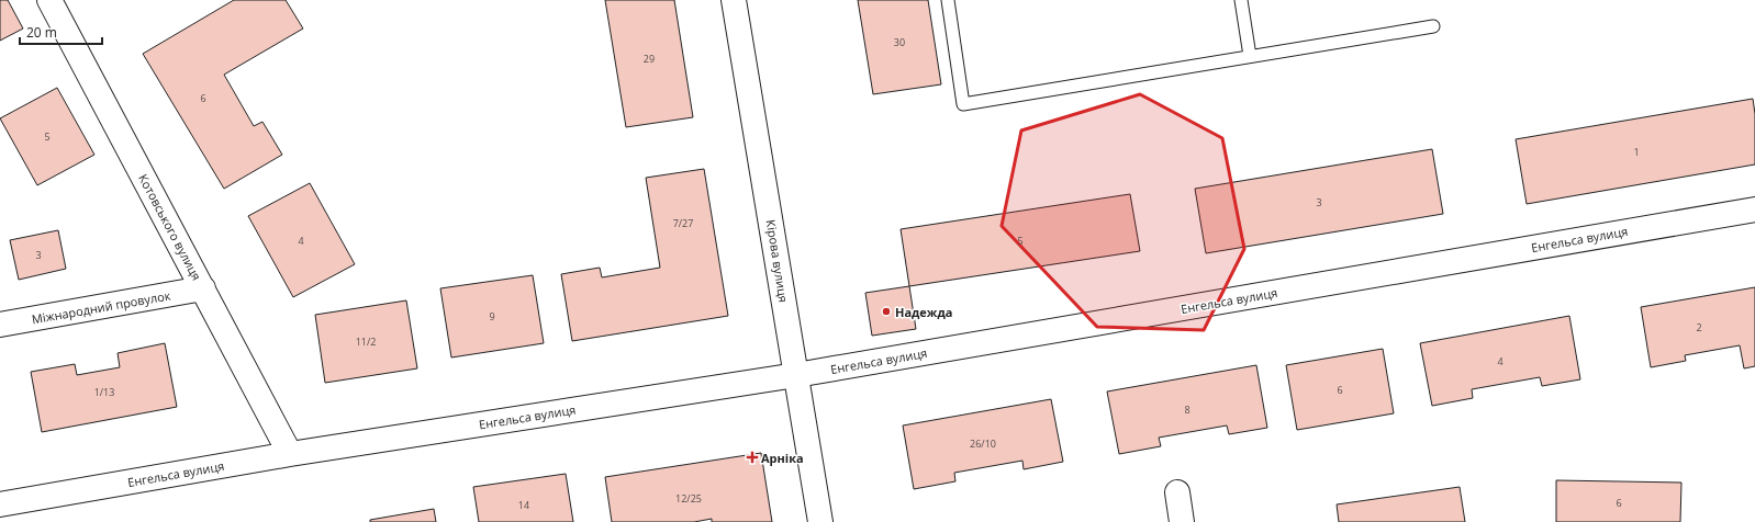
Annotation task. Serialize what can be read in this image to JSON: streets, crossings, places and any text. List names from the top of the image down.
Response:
{
  "streets": {
    "street": [
      "Котовського вулиця",
      "Енгельса вулиця",
      "Кірова вулиця",
      "Міжнародний провулок"
    ]
  },
  "crossings": [
    ["Котовського вулиця", "Енгельса вулиця"],
    ["Котовського вулиця", "Міжнародний провулок"],
    ["Енгельса вулиця", "Кірова вулиця"]
  ],
  "places": {
    "other": ["Надежда"],
    "health": ["Арніка"]
  },
  "house_numbers": [
    "30",
    "29",
    "6",
    "5",
    "1",
    "3",
    "7/27",
    "4",
    "5",
    "3",
    "9",
    "2",
    "11/2",
    "4",
    "6",
    "1/13",
    "8",
    "26/10",
    "12/25",
    "6",
    "14"
  ],
  "scale_bar": "20 m"
}
